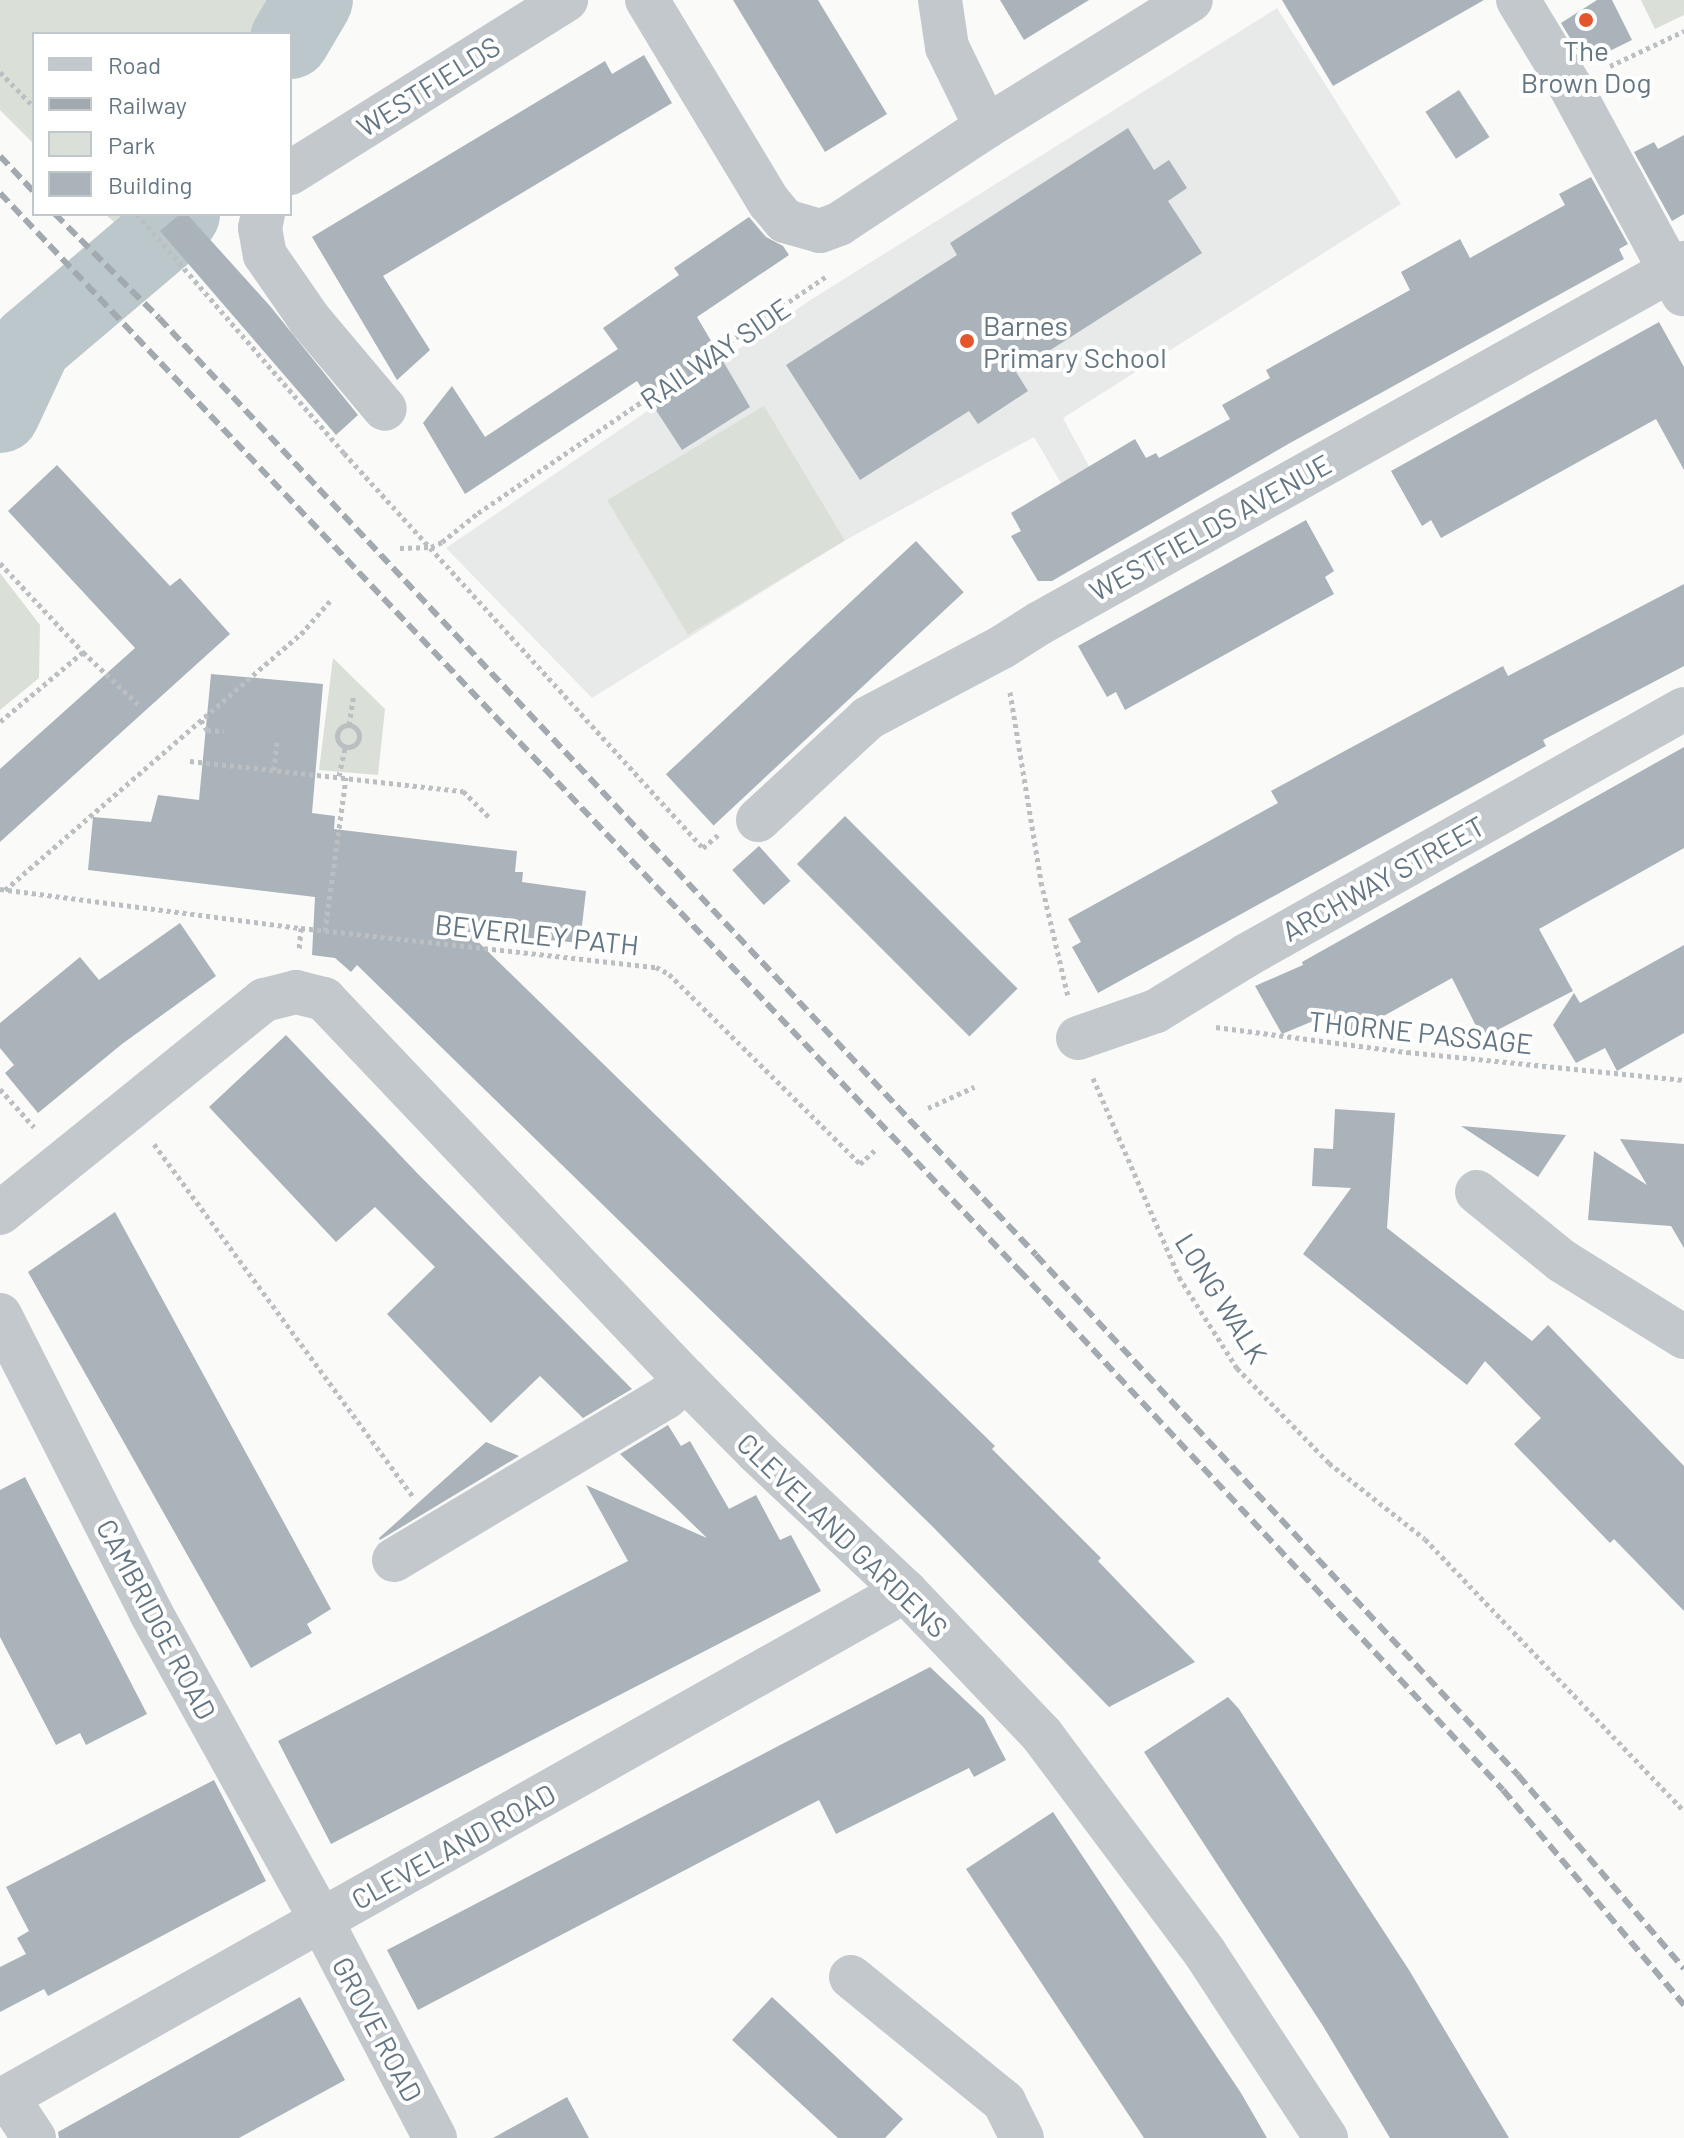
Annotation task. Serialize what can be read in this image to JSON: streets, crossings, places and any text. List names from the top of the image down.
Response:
{
  "streets": {
    "street": [
      "WESTFIELDS",
      "WESTFIELDS AVENUE",
      "ARCHWAY STREET",
      "CLEVELAND GARDENS",
      "CAMBRIDGE ROAD",
      "CLEVELAND ROAD",
      "GROVE ROAD"
    ],
    "path": [
      "RAILWAY SIDE",
      "BEVERLEY PATH",
      "THORNE PASSAGE",
      "LONG WALK"
    ]
  },
  "crossings": [
    ["WESTFIELDS AVENUE", "LONG WALK"],
    ["ARCHWAY STREET", "THORNE PASSAGE"],
    ["ARCHWAY STREET", "LONG WALK"],
    ["CLEVELAND GARDENS", "CLEVELAND ROAD"],
    ["CAMBRIDGE ROAD", "CLEVELAND ROAD"],
    ["CAMBRIDGE ROAD", "GROVE ROAD"],
    ["CLEVELAND ROAD", "GROVE ROAD"]
  ],
  "places": ["The Brown Dog", "Barnes Primary School"],
  "legend": [
    "Road",
    "Railway",
    "Park",
    "Building"
  ]
}
